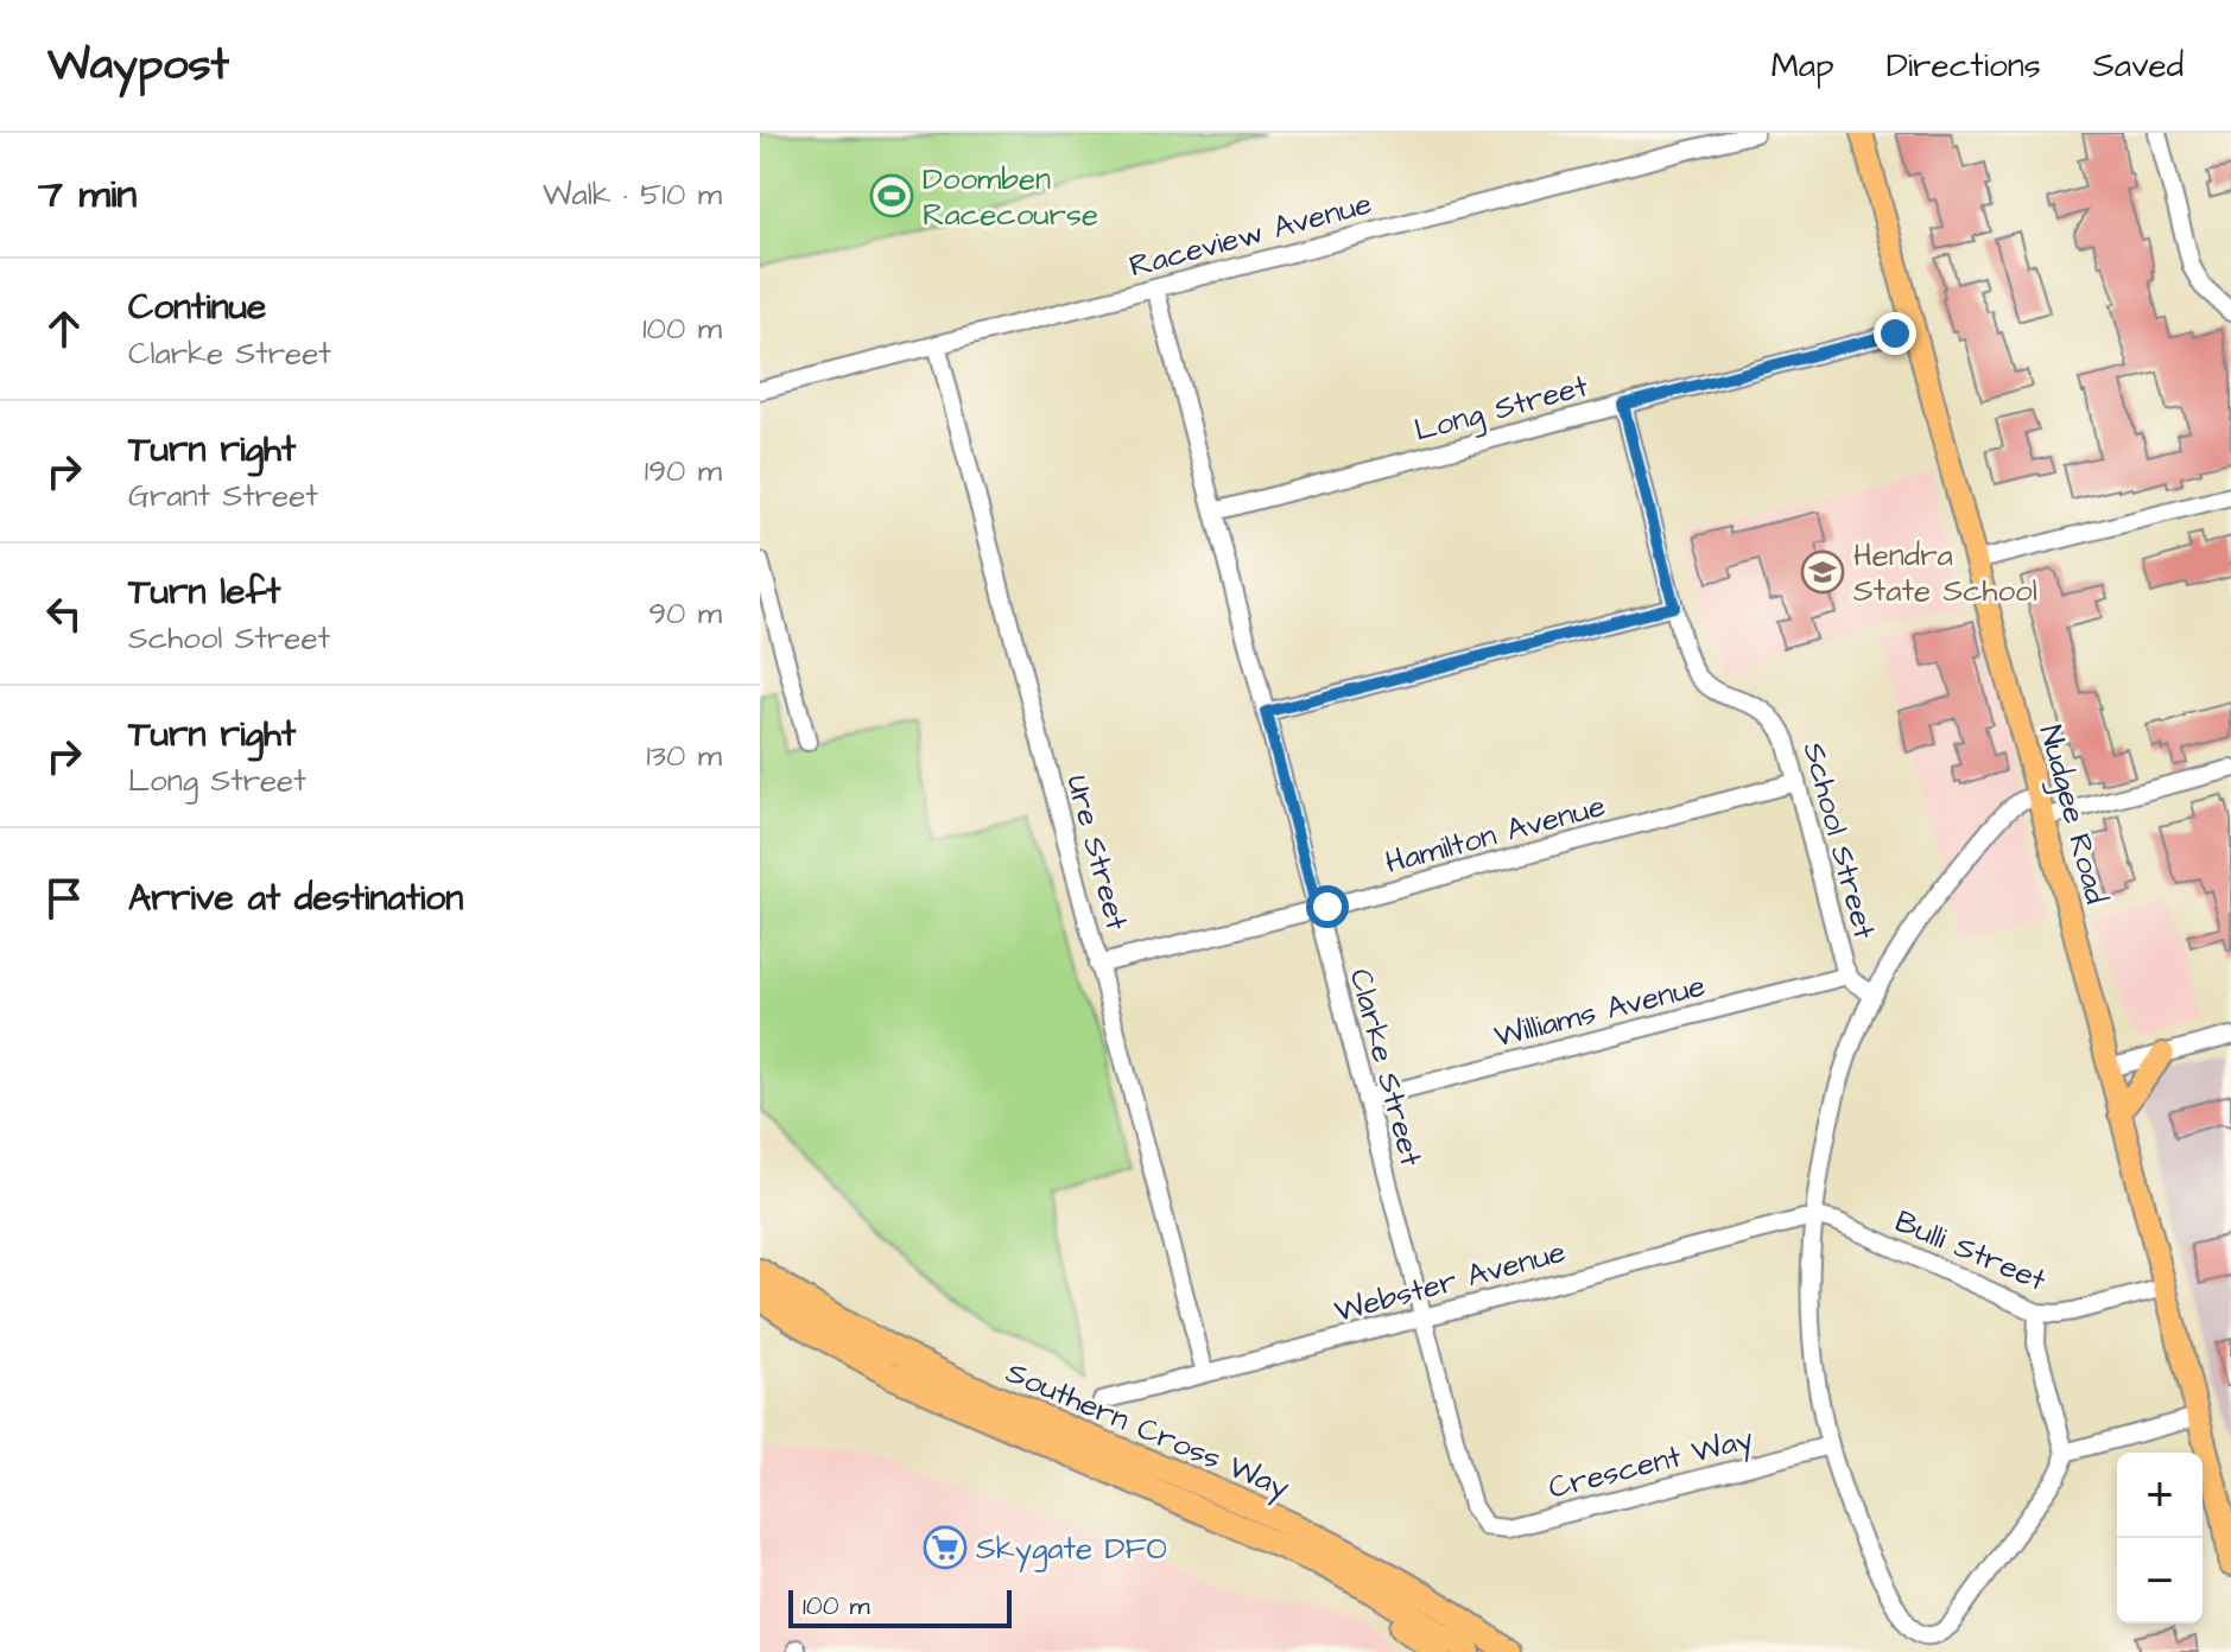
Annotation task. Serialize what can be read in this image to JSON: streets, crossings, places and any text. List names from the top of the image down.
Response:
{
  "streets": {
    "highway": ["Southern Cross Way"],
    "main road": ["Nudgee Road"],
    "street": [
      "Raceview Avenue",
      "Long Street",
      "Hamilton Avenue",
      "School Street",
      "Ure Street",
      "Williams Avenue",
      "Clarke Street",
      "Bulli Street",
      "Webster Avenue",
      "Crescent Way"
    ]
  },
  "crossings": [
    ["Raceview Avenue", "Ure Street"],
    ["Raceview Avenue", "Clarke Street"],
    ["Long Street", "Nudgee Road"],
    ["Long Street", "School Street"],
    ["Long Street", "Clarke Street"],
    ["Nudgee Road", "Bulli Street"],
    ["Hamilton Avenue", "School Street"],
    ["Hamilton Avenue", "Ure Street"],
    ["Hamilton Avenue", "Clarke Street"],
    ["School Street", "Williams Avenue"],
    ["Ure Street", "Webster Avenue"],
    ["Williams Avenue", "Clarke Street"],
    ["Clarke Street", "Webster Avenue"],
    ["Clarke Street", "Crescent Way"],
    ["Bulli Street", "Webster Avenue"]
  ],
  "places": {
    "sports": ["Doomben Racecourse"],
    "school or university": ["Hendra State School"],
    "supermarket": ["Skygate DFO"]
  },
  "scale_bar": "100 m",
  "page": {
    "header": "Waypost",
    "nav": ["Map", "Directions", "Saved"],
    "heading": ["7 min", "Walk · 510 m"],
    "list": [
      ["Continue", "Clarke Street", "100 m"],
      ["Turn right", "Grant Street", "190 m"],
      ["Turn left", "School Street", "90 m"],
      ["Turn right", "Long Street", "130 m"],
      "Arrive at destination"
    ],
    "map_buttons": ["+", "−"],
    "scale": "100 m"
  }
}
